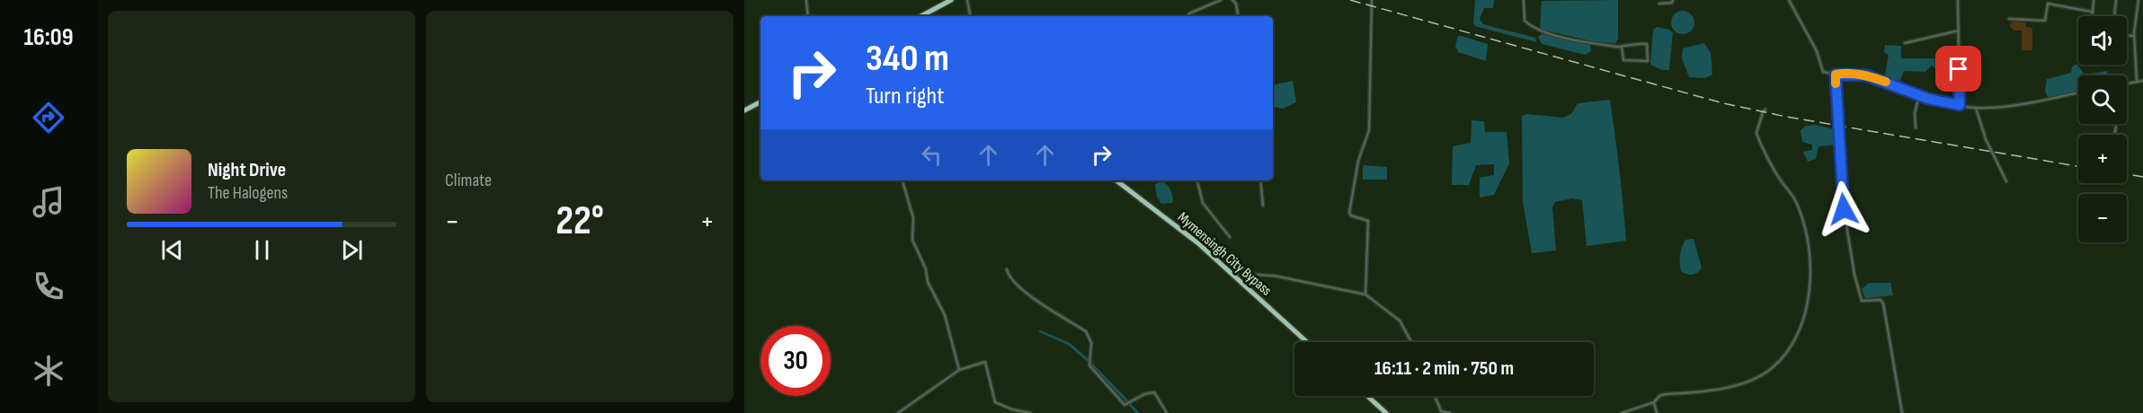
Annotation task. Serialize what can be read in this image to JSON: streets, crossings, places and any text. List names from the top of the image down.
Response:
{
  "streets": {
    "highway": ["Mymensingh City Bypass"]
  },
  "page": {
    "tabs": "16:09",
    "tile": "Climate",
    "map_buttons": ["+", "−"],
    "turn": ["340 m", "Turn right"],
    "song": ["Night Drive", "The Halogens"],
    "heat": ["−", "22°", "+"],
    "limit": "30",
    "trip": "16:11 · 2 min · 750 m"
  }
}
